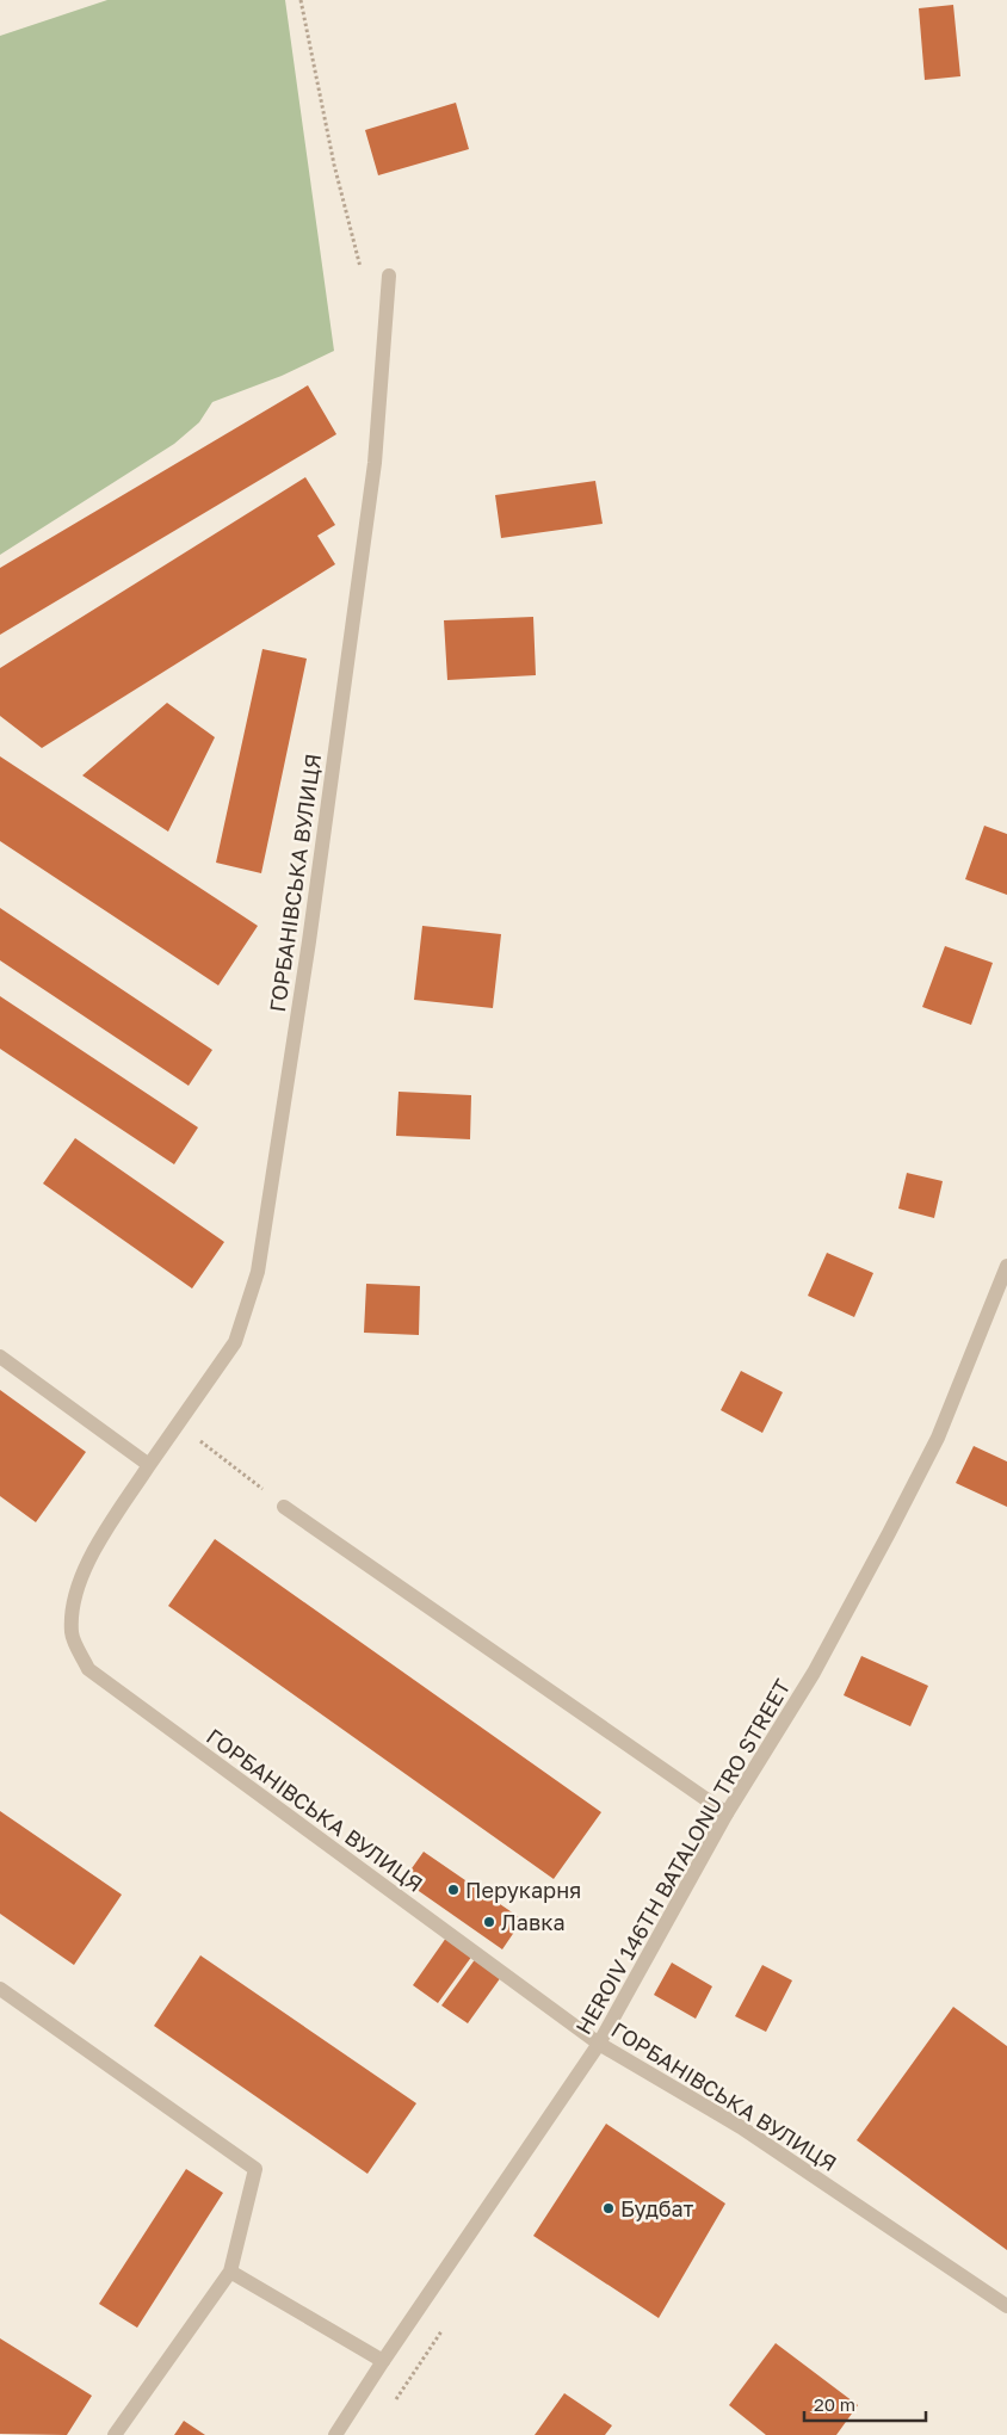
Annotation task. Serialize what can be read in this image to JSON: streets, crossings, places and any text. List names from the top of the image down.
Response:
{
  "streets": {
    "street": ["ГОРБАНІВСЬКА ВУЛИЦЯ", "HEROIV 146TH BATALONU TRO STREET"]
  },
  "crossings": [
    ["ГОРБАНІВСЬКА ВУЛИЦЯ", "HEROIV 146TH BATALONU TRO STREET"]
  ],
  "places": ["Перукарня", "Лавка", "Будбат"],
  "scale_bar": "20 m"
}
